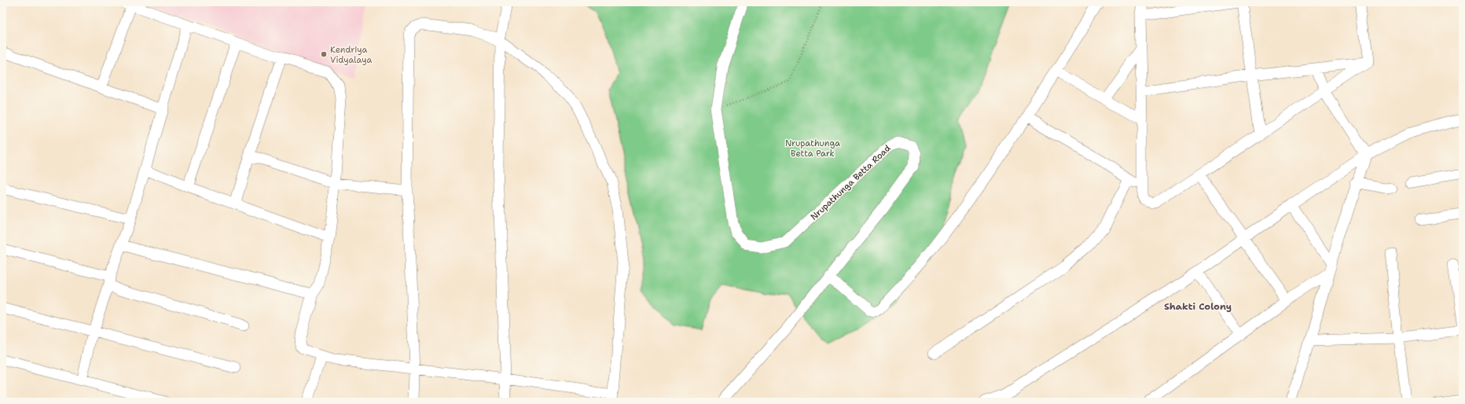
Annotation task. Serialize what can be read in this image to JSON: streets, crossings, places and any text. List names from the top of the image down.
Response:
{
  "streets": {
    "street": ["Nrupathunga Betta Road"]
  },
  "districts": ["Shakti Colony"],
  "parks": ["Nrupathunga Betta Park"],
  "places": ["Kendriya Vidyalaya"]
}
